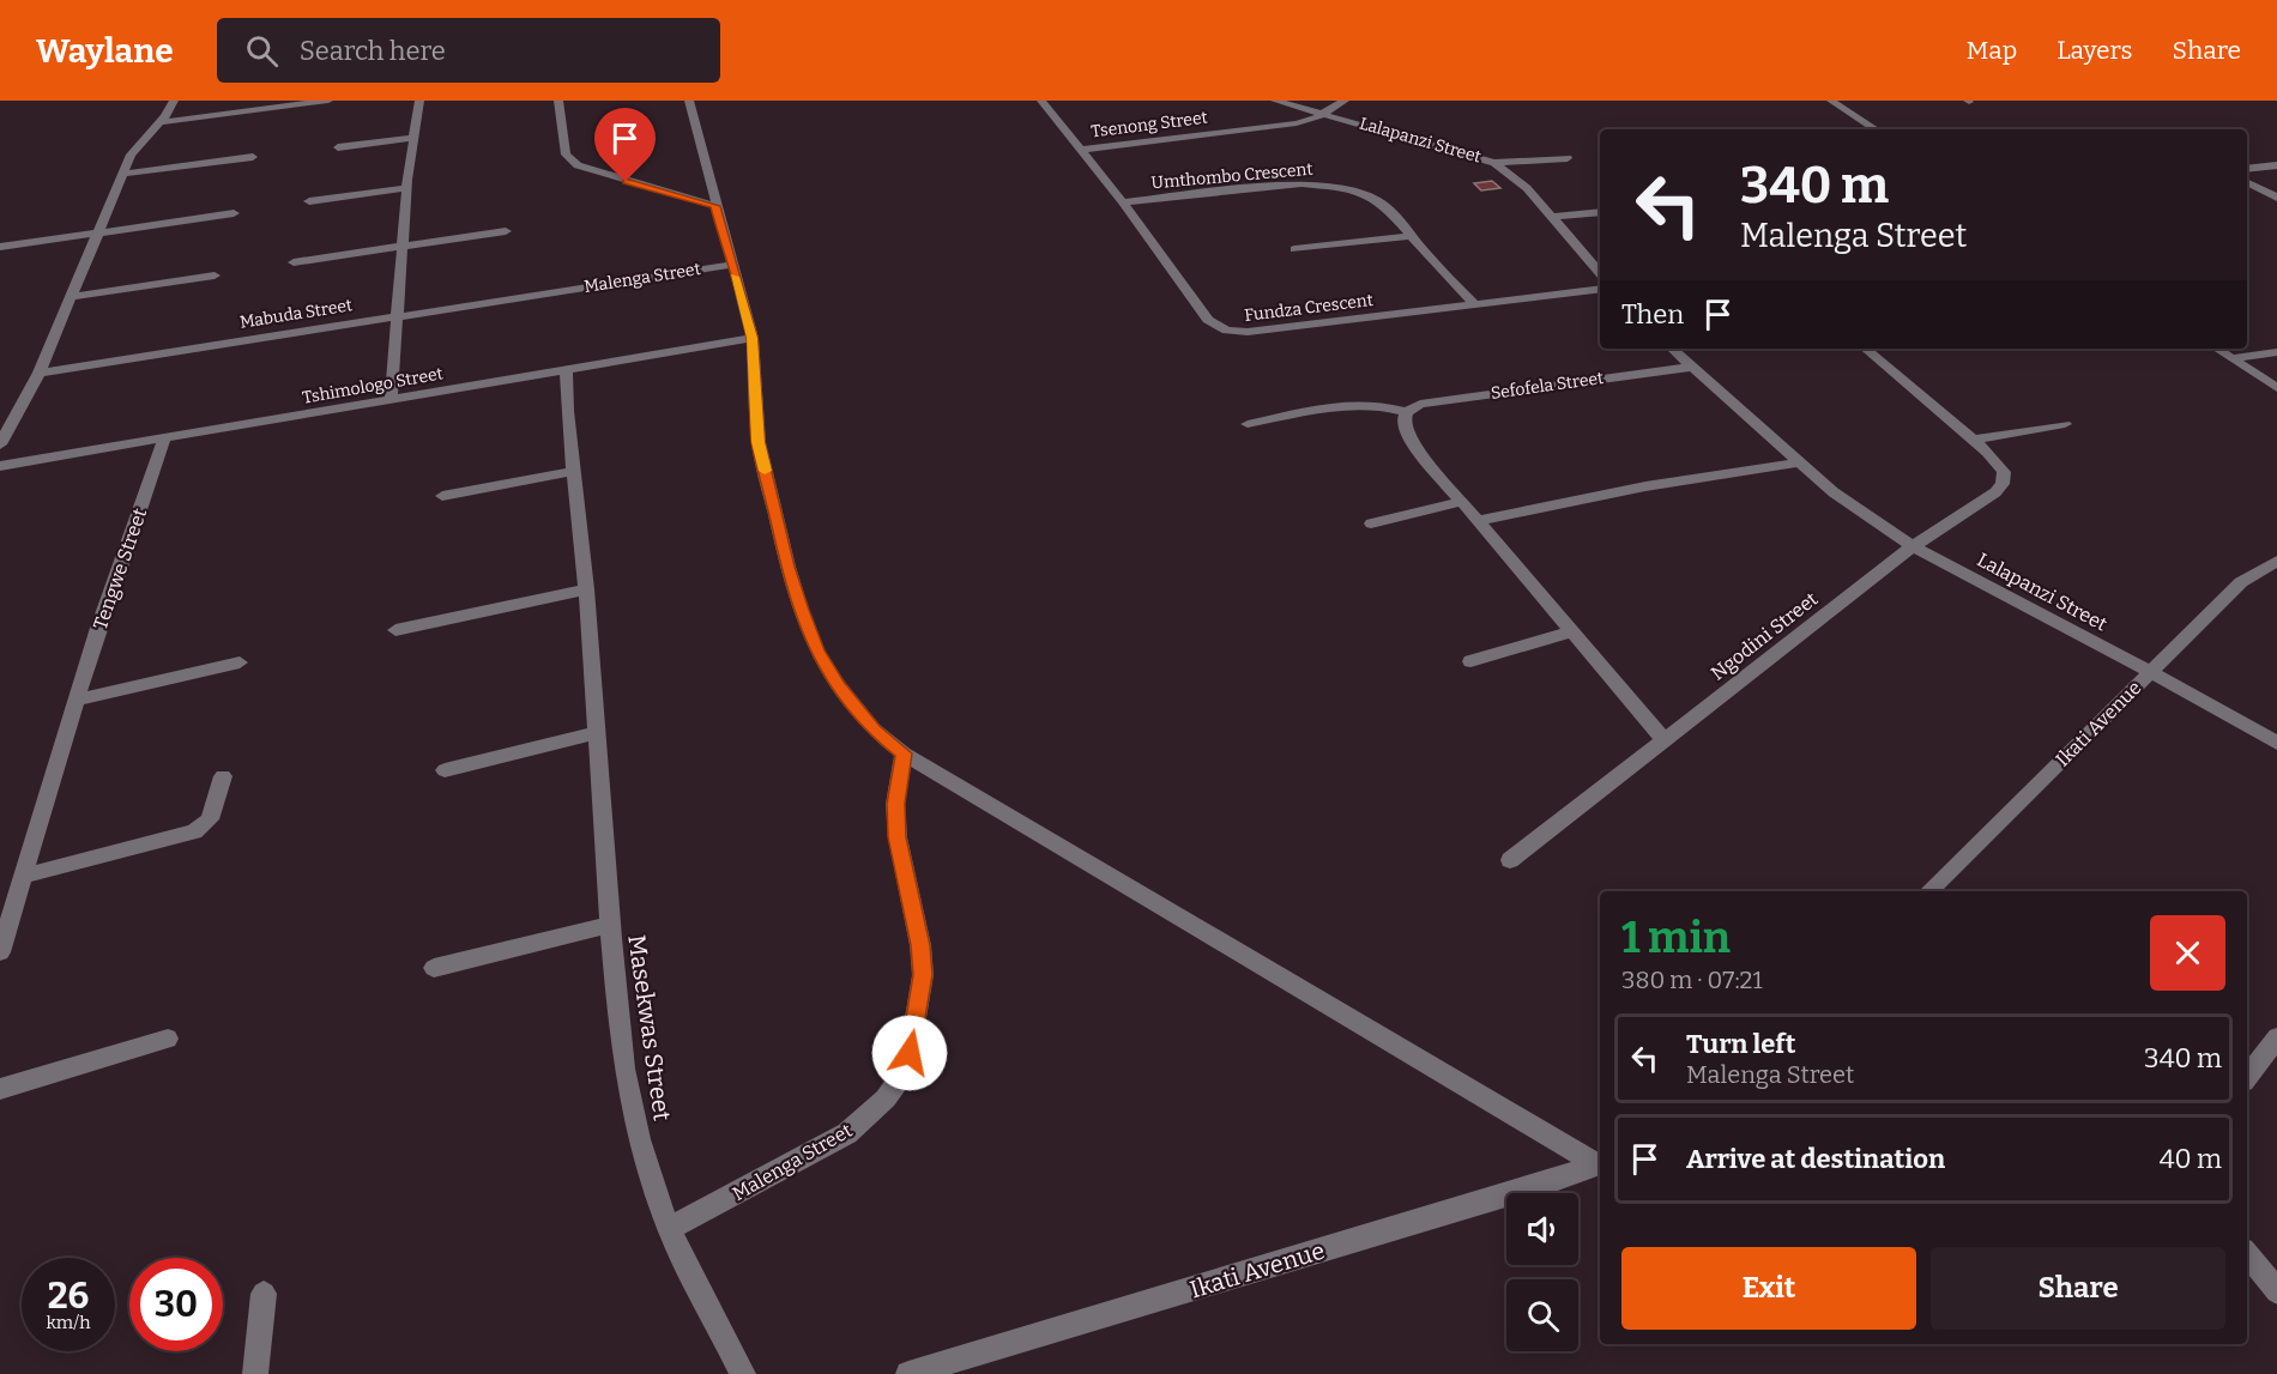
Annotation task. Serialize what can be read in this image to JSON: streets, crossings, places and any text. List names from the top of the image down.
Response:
{
  "streets": {
    "street": [
      "Tsenong Street",
      "Lalapanzi Street",
      "Umthombo Crescent",
      "Malenga Street",
      "Fundza Crescent",
      "Mabuda Street",
      "Tshimologo Street",
      "Sefofela Street",
      "Tengwe Street",
      "Ngodini Street",
      "Ikati Avenue",
      "Masekwas Street"
    ]
  },
  "crossings": [
    ["Tsenong Street", "Lalapanzi Street"],
    ["Tsenong Street", "Fundza Crescent"],
    ["Lalapanzi Street", "Sefofela Street"],
    ["Lalapanzi Street", "Ngodini Street"],
    ["Lalapanzi Street", "Ikati Avenue"],
    ["Umthombo Crescent", "Fundza Crescent"],
    ["Malenga Street", "Mabuda Street"],
    ["Malenga Street", "Tshimologo Street"],
    ["Malenga Street", "Masekwas Street"],
    ["Tshimologo Street", "Tengwe Street"],
    ["Tshimologo Street", "Masekwas Street"]
  ],
  "page": {
    "header": "Waylane",
    "search": "Search here",
    "nav": ["Map", "Layers", "Share"],
    "turn": ["340 m", "Malenga Street"],
    "then": "Then",
    "heading": ["1 min", "380 m · 07:21"],
    "list": [
      {
        "name": "Turn left",
        "note": "Malenga Street",
        "value": "340 m"
      },
      {
        "name": "Arrive at destination",
        "value": "40 m"
      }
    ],
    "buttons": ["Exit", "Share"],
    "speed": "26 km/h",
    "limit": "30"
  }
}
